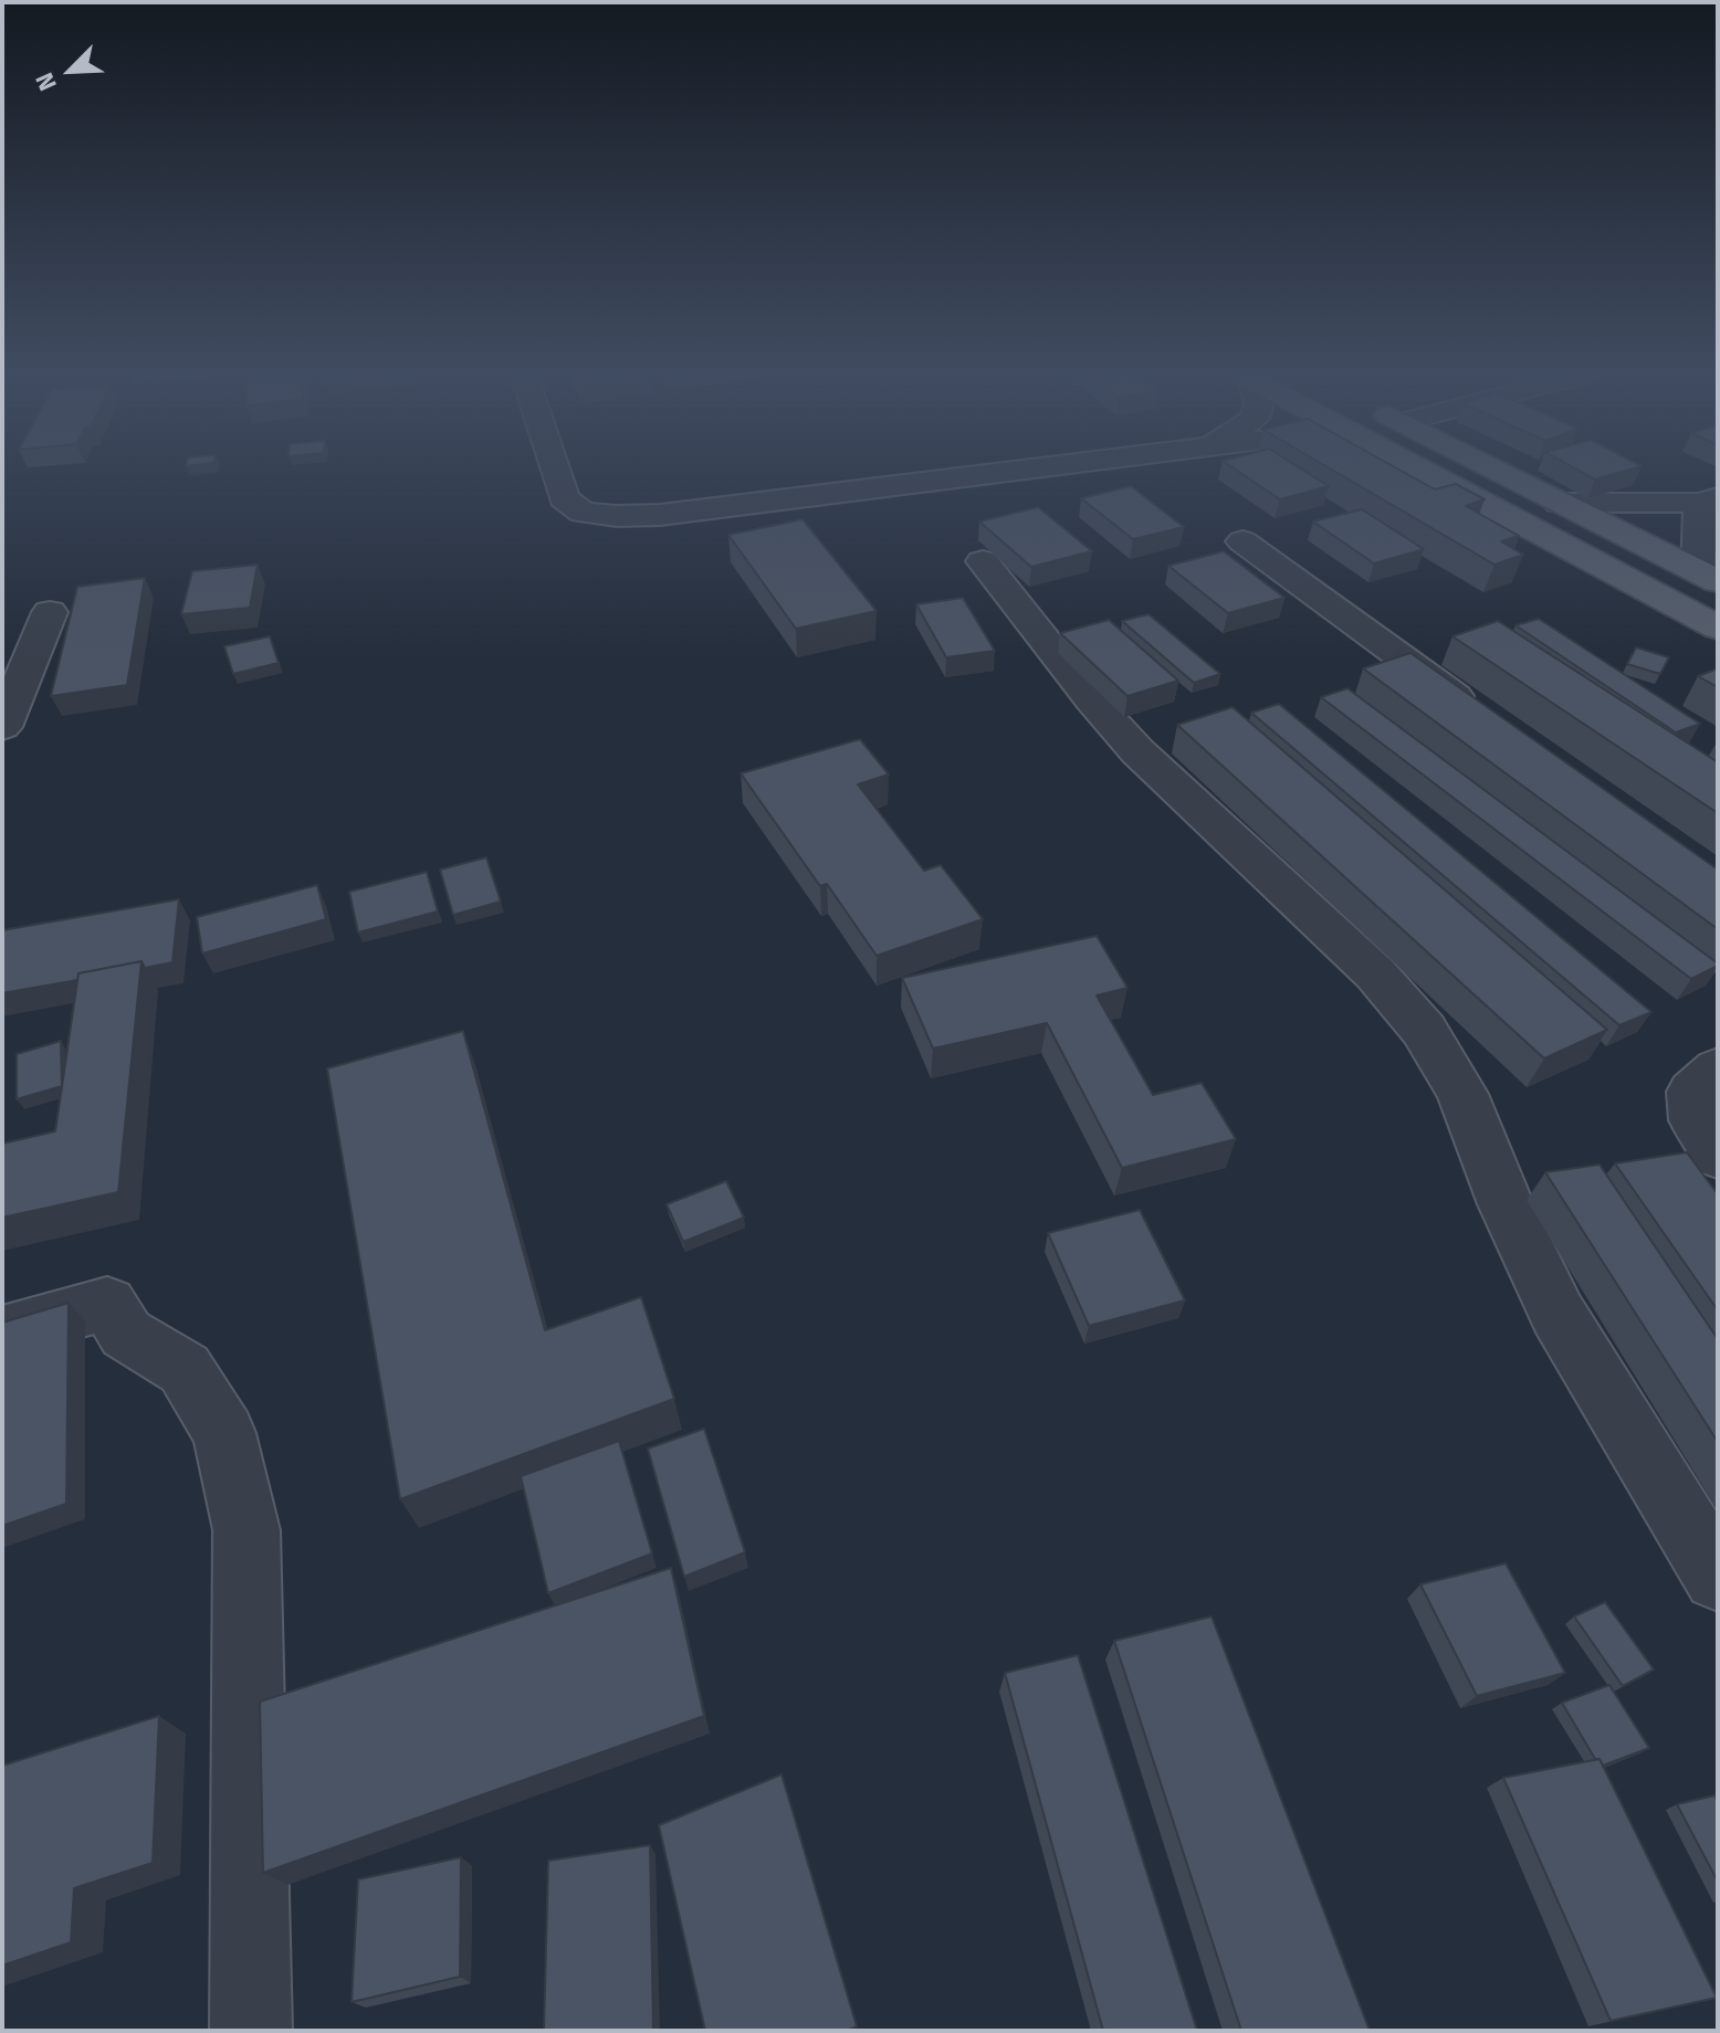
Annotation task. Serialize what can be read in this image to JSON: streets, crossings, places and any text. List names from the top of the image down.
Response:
{
  "north": "bottom left"
}
